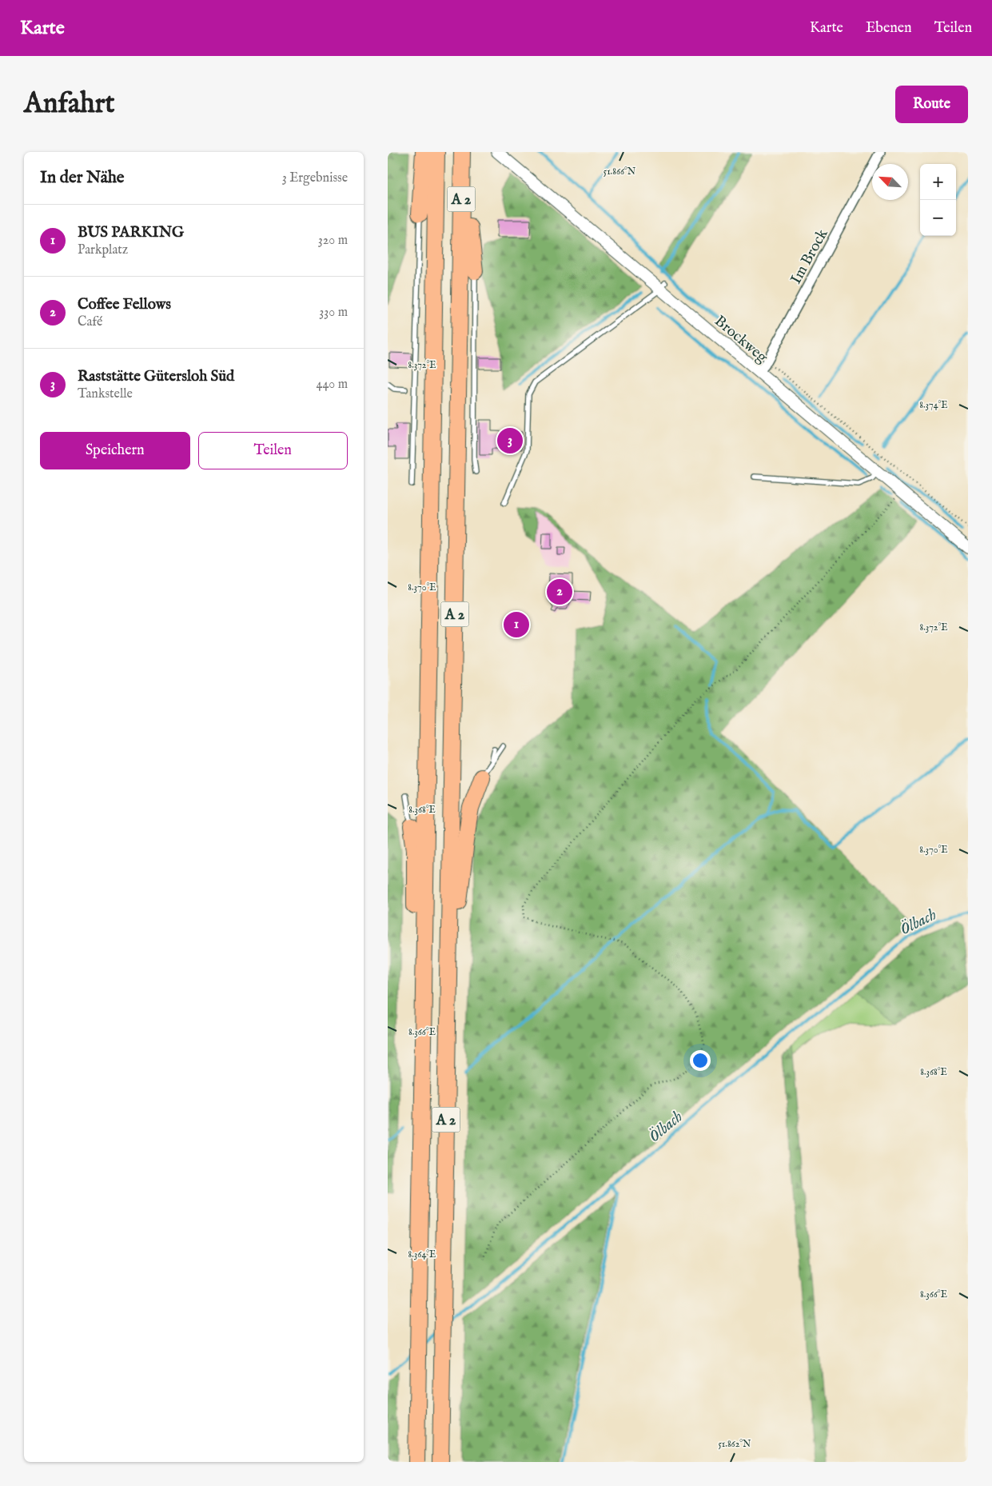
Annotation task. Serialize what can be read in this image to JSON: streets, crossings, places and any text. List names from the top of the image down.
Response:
{
  "streets": {
    "highway": ["A 2"],
    "street": ["Im Brock", "Brockweg"]
  },
  "crossings": [
    ["Im Brock", "Brockweg"]
  ],
  "water": ["Ölbach"],
  "north": "top left",
  "page": {
    "header": "Karte",
    "nav": ["Karte", "Ebenen", "Teilen"],
    "buttons": [
      "Route",
      ["Speichern", "Teilen"]
    ],
    "title": "Anfahrt",
    "heading": ["In der Nähe", "3 Ergebnisse"],
    "map_buttons": ["+", "−"],
    "list": [
      {
        "mark": "1",
        "name": "BUS PARKING",
        "note": "Parkplatz",
        "value": "320 m"
      },
      {
        "mark": "2",
        "name": "Coffee Fellows",
        "note": "Café",
        "value": "330 m"
      },
      {
        "mark": "3",
        "name": "Raststätte Gütersloh Süd",
        "note": "Tankstelle",
        "value": "440 m"
      }
    ],
    "pins": ["3", "2", "1"]
  },
  "coordinates": [
    "51.866°N",
    "8.372°E",
    "8.374°E",
    "8.370°E",
    "8.368°E",
    "8.366°E",
    "8.364°E",
    "51.862°N"
  ]
}
